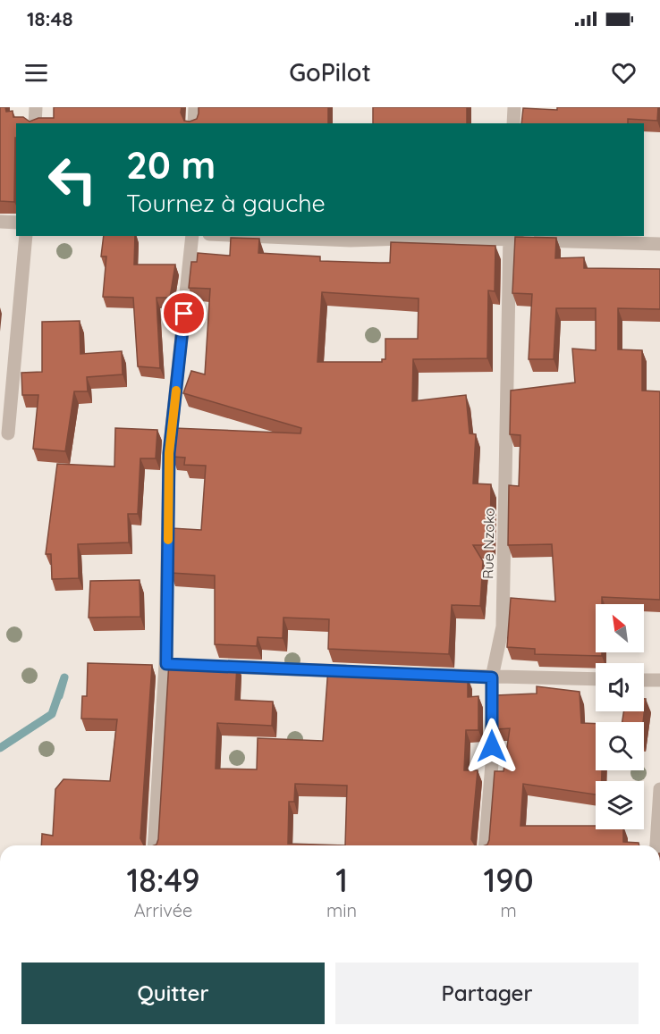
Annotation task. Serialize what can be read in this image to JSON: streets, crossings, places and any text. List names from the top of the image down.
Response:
{
  "streets": {
    "street": ["Rue Nzoko"]
  },
  "north": "top left",
  "page": {
    "status": "18:48",
    "header": "GoPilot",
    "turn": ["20 m", "Tournez à gauche"],
    "eta": [
      "18:49",
      "Arrivée",
      "1",
      "min",
      "190",
      "m"
    ],
    "buttons": ["Quitter", "Partager"]
  }
}
